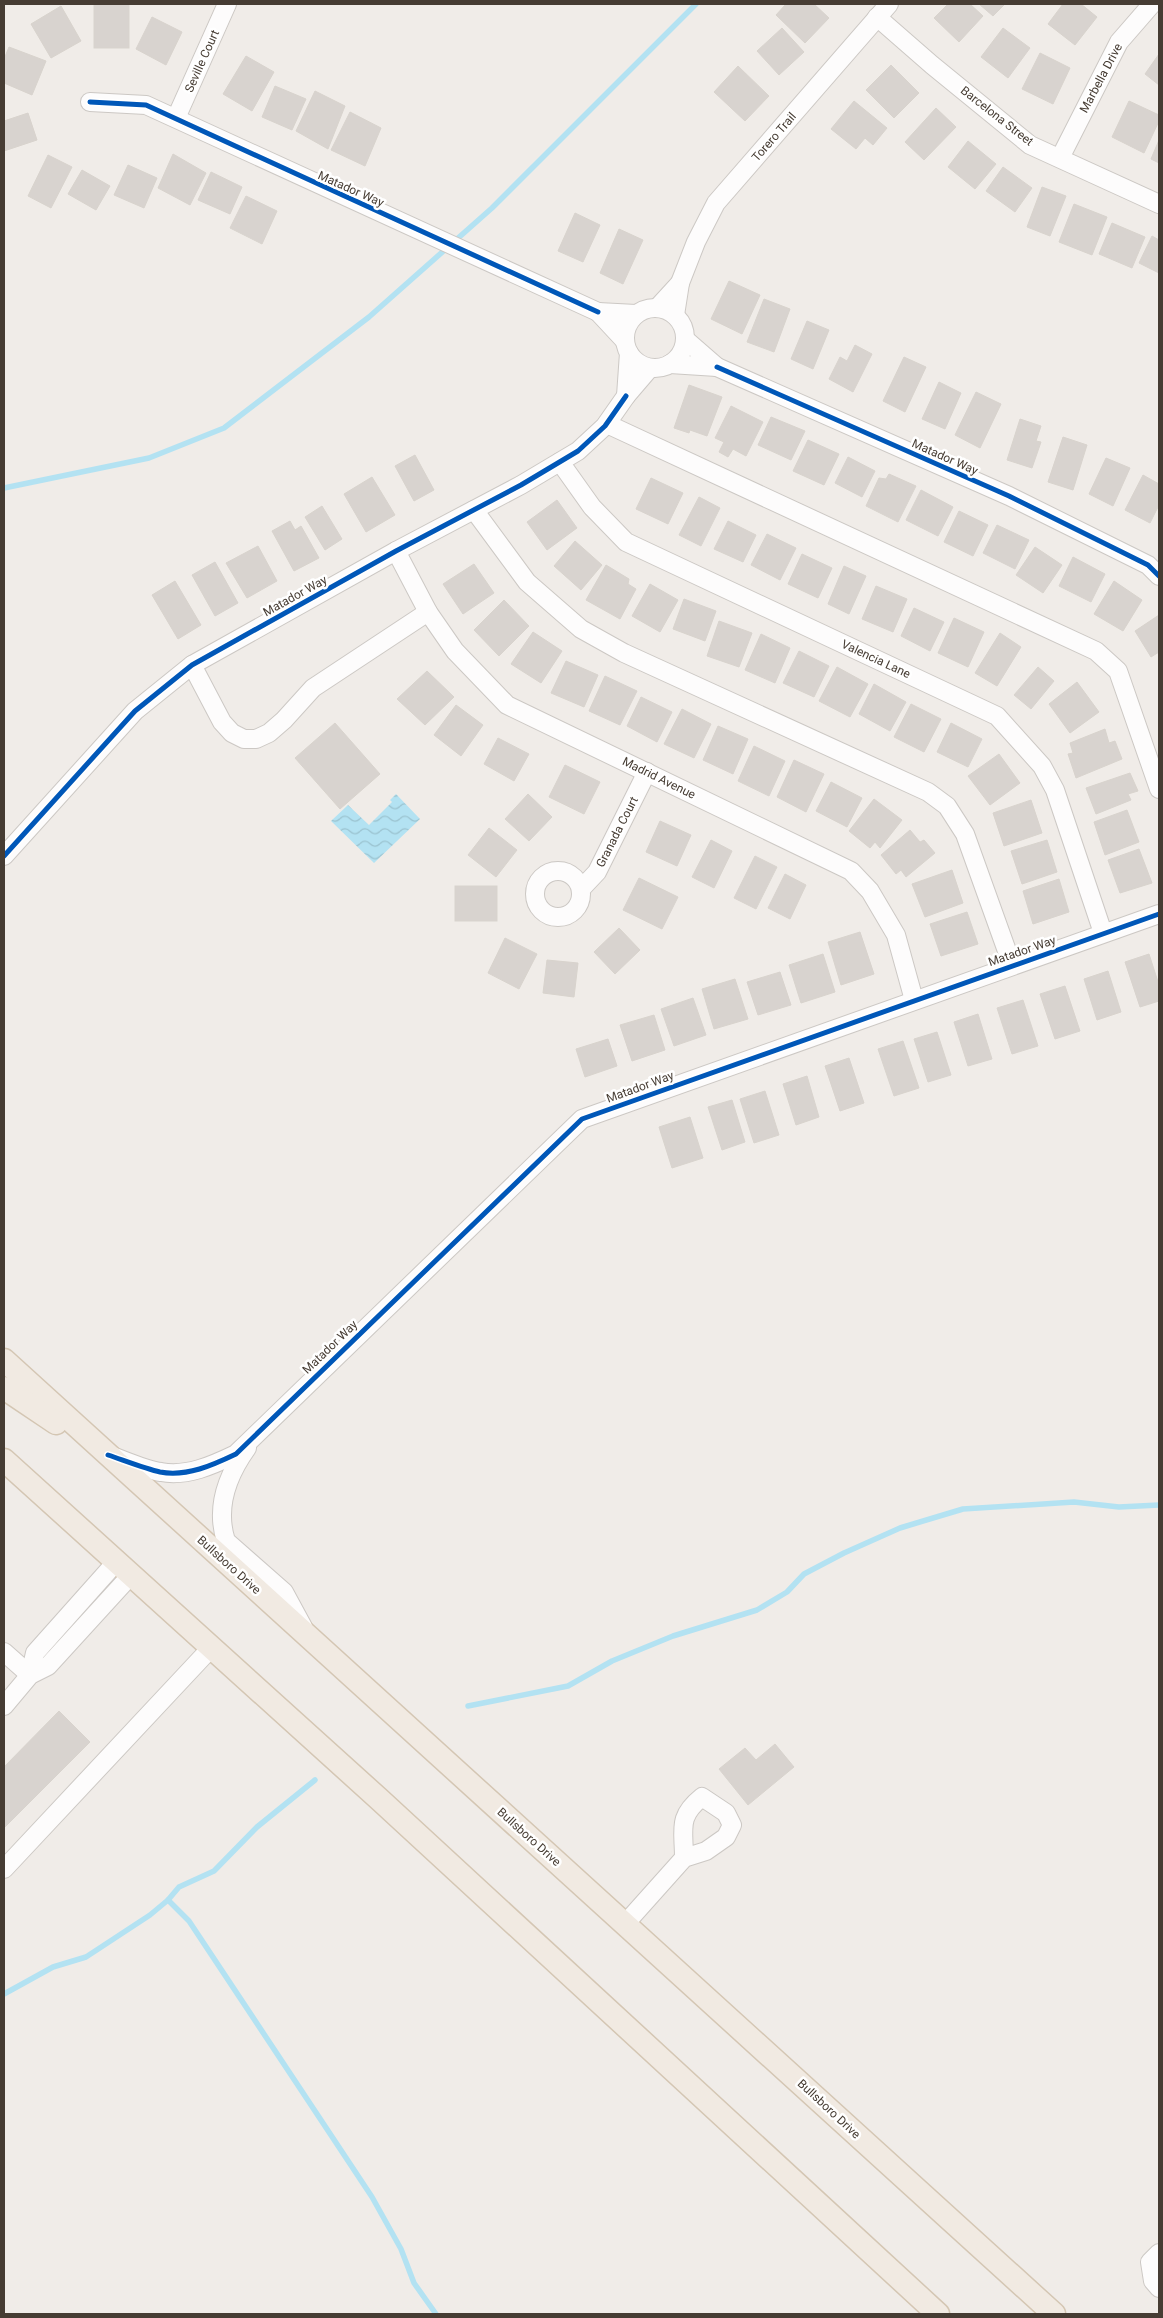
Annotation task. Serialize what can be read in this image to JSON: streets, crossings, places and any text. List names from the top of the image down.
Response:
{
  "streets": {
    "main road": ["Bullsboro Drive"],
    "street": [
      "Seville Court",
      "Marbella Drive",
      "Barcelona Street",
      "Torero Trail",
      "Matador Way",
      "Valencia Lane",
      "Madrid Avenue",
      "Granada Court"
    ]
  },
  "crossings": [
    ["Seville Court", "Matador Way"],
    ["Marbella Drive", "Barcelona Street"],
    ["Barcelona Street", "Torero Trail"],
    ["Torero Trail", "Matador Way"],
    ["Matador Way", "Valencia Lane"],
    ["Matador Way", "Madrid Avenue"],
    ["Matador Way", "Bullsboro Drive"],
    ["Madrid Avenue", "Granada Court"]
  ]
}
